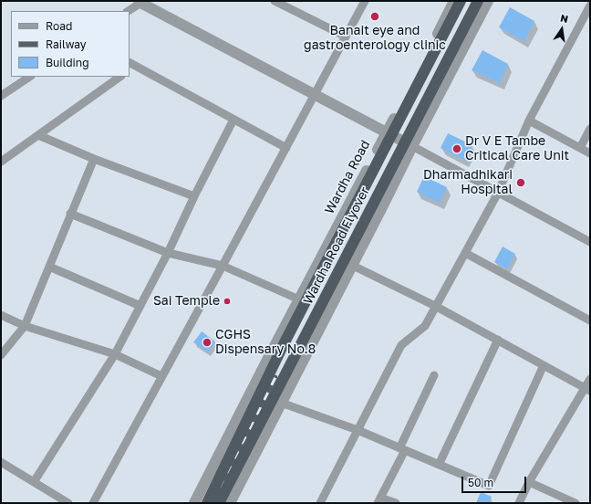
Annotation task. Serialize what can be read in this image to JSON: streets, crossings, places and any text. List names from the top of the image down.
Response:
{
  "streets": {
    "highway": ["Wardha Road Flyover"],
    "street": ["Wardha Road"]
  },
  "places": [
    "Banait eye and gastroenterology clinic",
    "Dr V E Tambe Critical Care Unit",
    "Dharmadhikari Hospital",
    "Sai Temple",
    "CGHS Dispensary No.8"
  ],
  "legend": ["Road", "Railway", "Building"],
  "scale_bar": "50 m",
  "north": "top"
}
